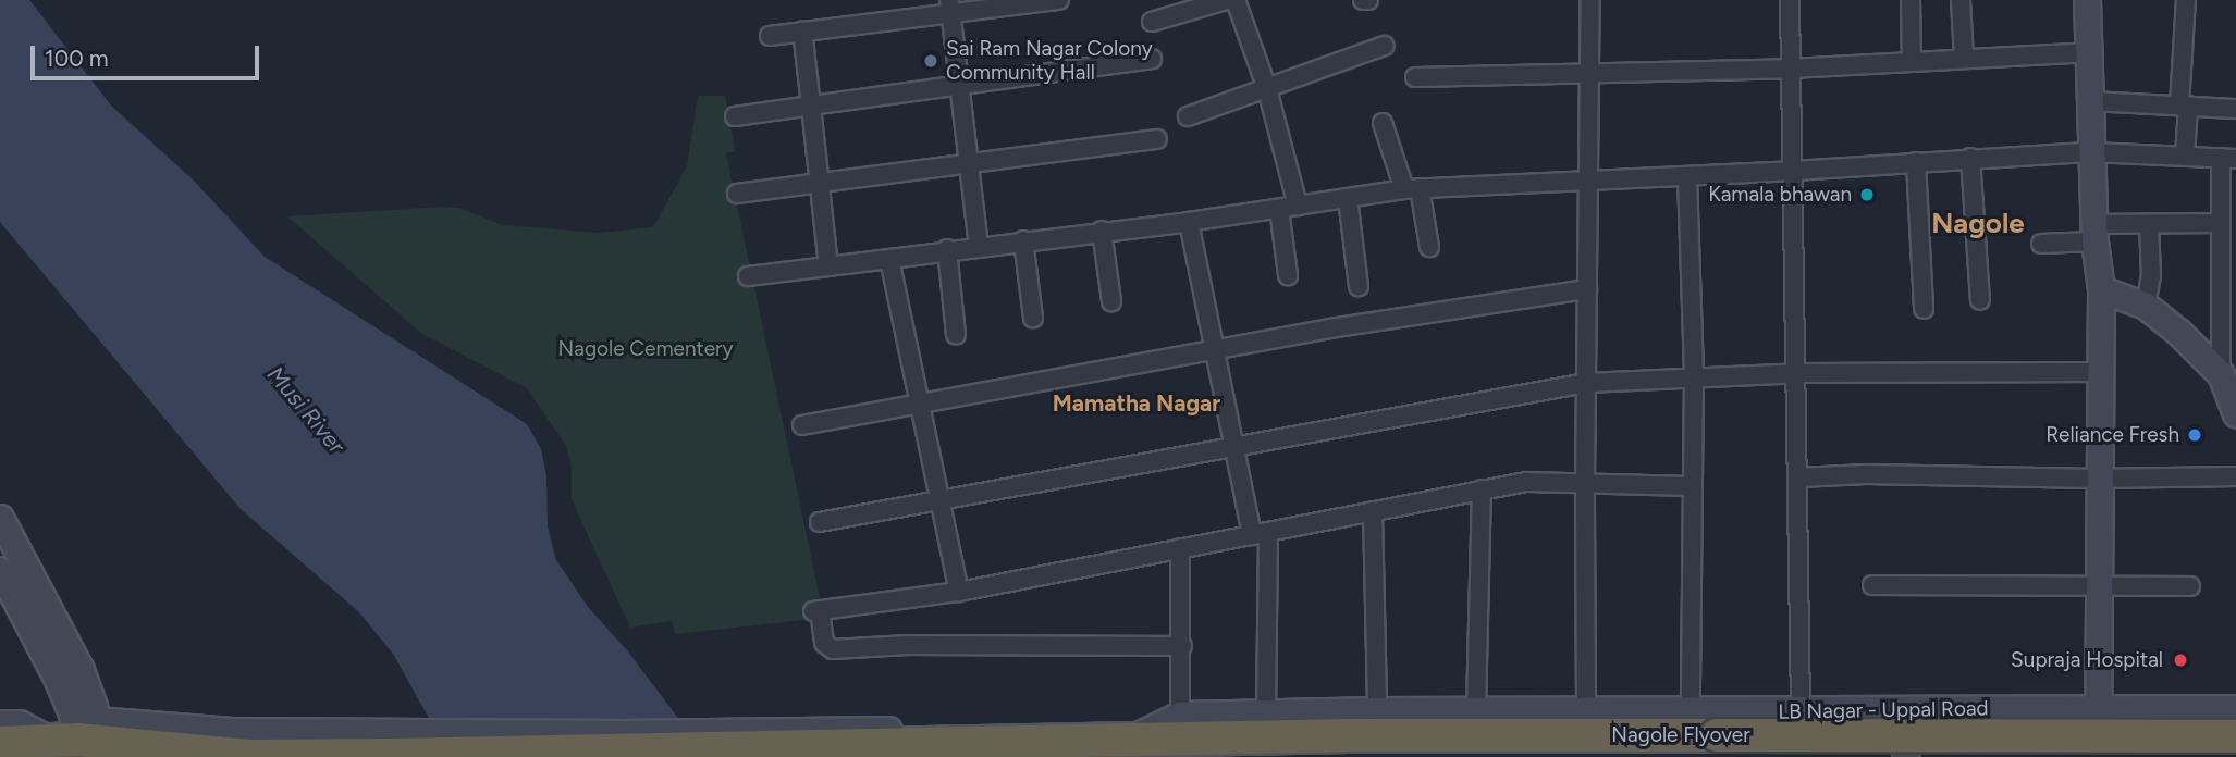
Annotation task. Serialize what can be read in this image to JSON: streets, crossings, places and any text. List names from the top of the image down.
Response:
{
  "streets": {
    "highway": ["Nagole Flyover"],
    "street": ["LB Nagar - Uppal Road"]
  },
  "crossings": [
    ["LB Nagar - Uppal Road", "Nagole Flyover"]
  ],
  "districts": ["Nagole", "Mamatha Nagar"],
  "water": ["Musi River"],
  "parks": ["Nagole Cementery"],
  "places": [
    "Sai Ram Nagar Colony Community Hall",
    "Kamala bhawan",
    "Reliance Fresh",
    "Supraja Hospital"
  ],
  "scale_bar": "100 m"
}
